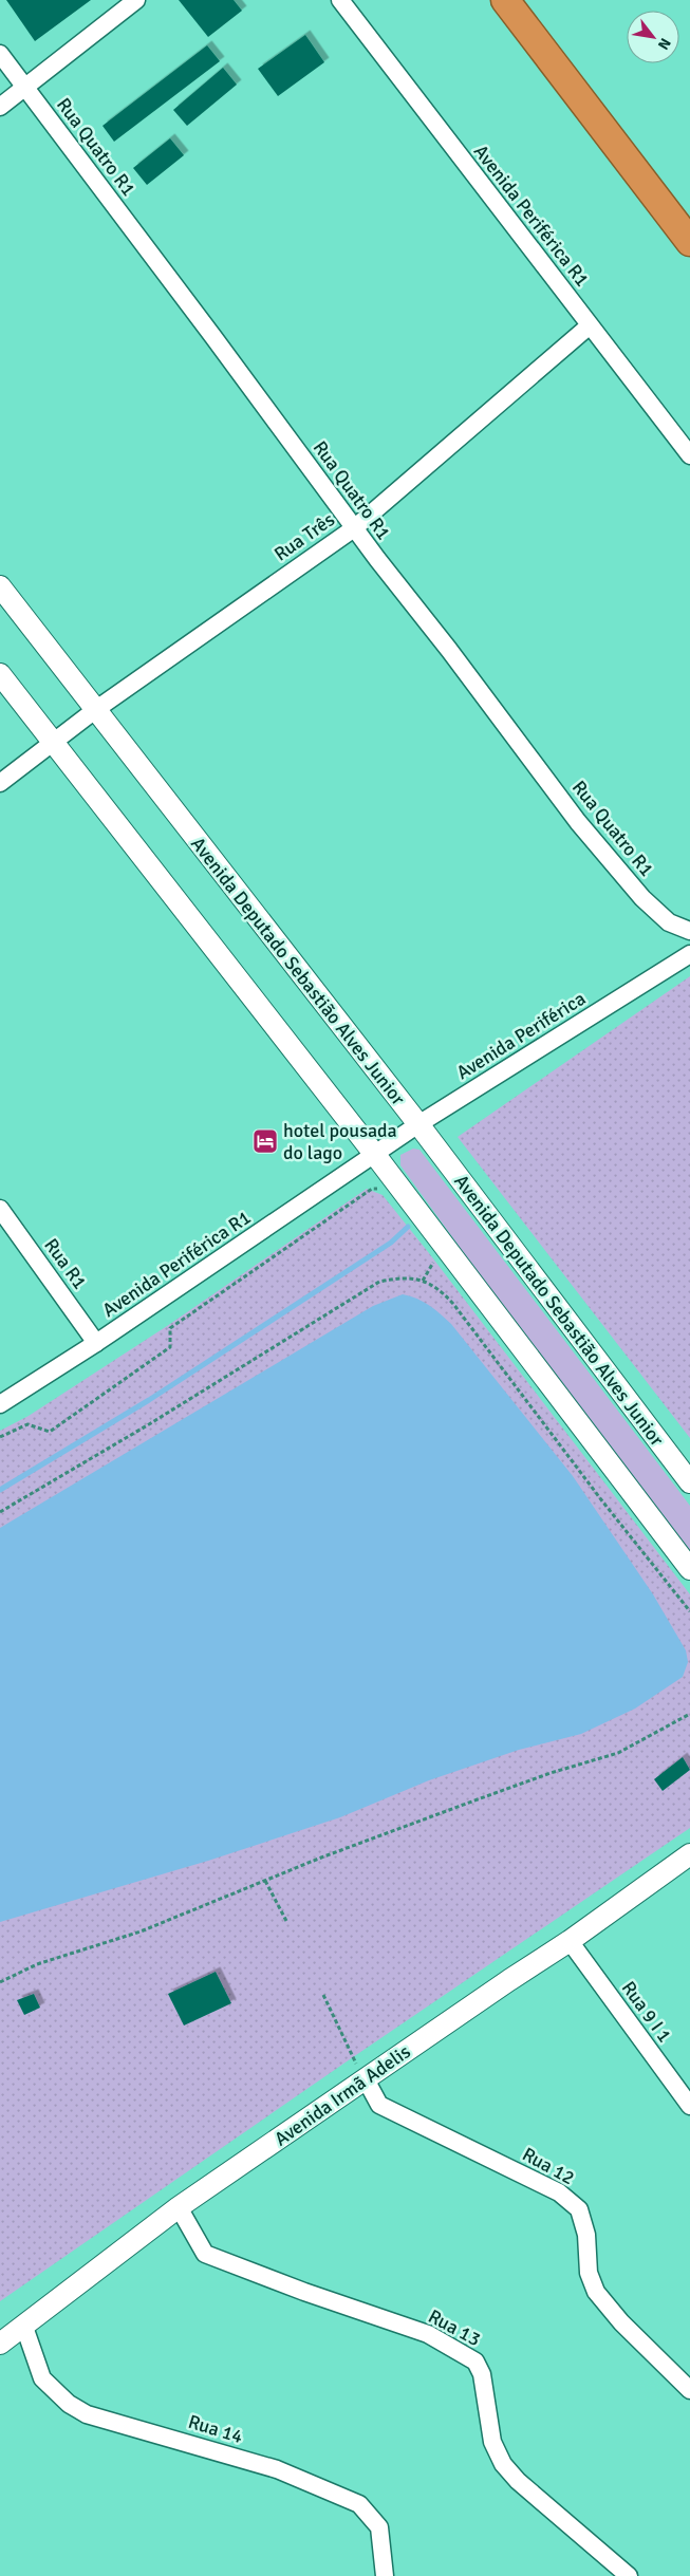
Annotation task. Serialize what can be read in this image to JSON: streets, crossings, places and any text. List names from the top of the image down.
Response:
{
  "streets": {
    "street": [
      "Rua Quatro R1",
      "Avenida Periférica R1",
      "Rua Três",
      "Avenida Deputado Sebastião Alves Junior",
      "Avenida Periférica",
      "Rua R1",
      "Rua 9 I 1",
      "Avenida Irmã Adelis",
      "Rua 12",
      "Rua 13",
      "Rua 14"
    ]
  },
  "crossings": [
    ["Rua Quatro R1", "Rua Três"],
    ["Avenida Periférica R1", "Rua Três"],
    ["Avenida Periférica R1", "Avenida Periférica"],
    ["Avenida Periférica R1", "Rua R1"],
    ["Rua Três", "Avenida Deputado Sebastião Alves Junior"],
    ["Avenida Deputado Sebastião Alves Junior", "Avenida Periférica"],
    ["Rua 9 I 1", "Avenida Irmã Adelis"],
    ["Avenida Irmã Adelis", "Rua 12"],
    ["Avenida Irmã Adelis", "Rua 13"],
    ["Avenida Irmã Adelis", "Rua 14"]
  ],
  "places": {
    "hotel": ["hotel pousada do lago"]
  },
  "north": "bottom right"
}
